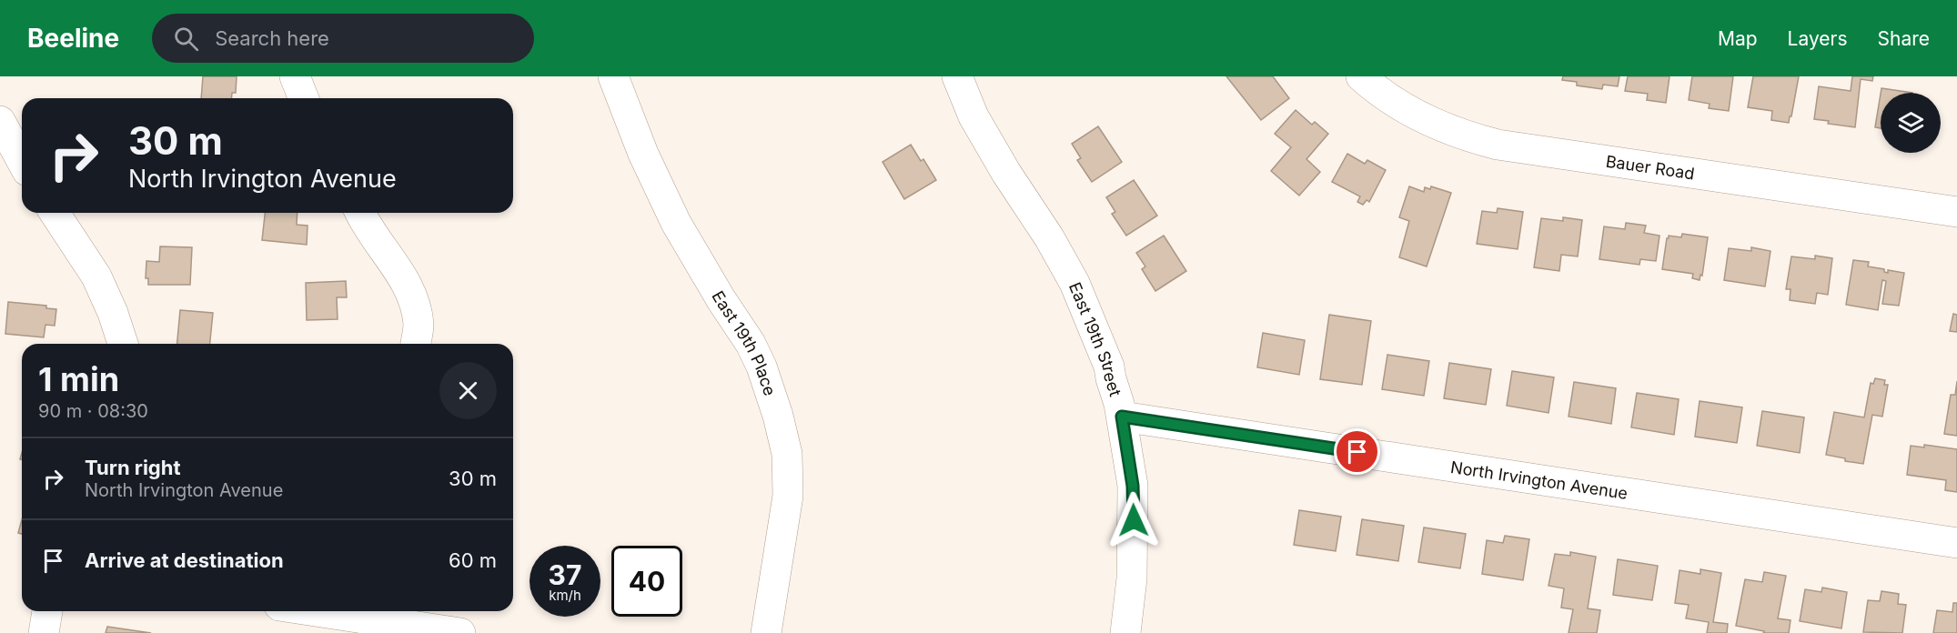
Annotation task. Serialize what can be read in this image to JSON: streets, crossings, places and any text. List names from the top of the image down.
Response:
{
  "streets": {
    "street": [
      "Bauer Road",
      "East 19th Street",
      "East 19th Place",
      "North Irvington Avenue"
    ]
  },
  "crossings": [
    ["East 19th Street", "North Irvington Avenue"]
  ],
  "page": {
    "header": "Beeline",
    "search": "Search here",
    "nav": ["Map", "Layers", "Share"],
    "turn": ["30 m", "North Irvington Avenue"],
    "heading": ["1 min", "90 m · 08:30"],
    "list": [
      {
        "name": "Turn right",
        "note": "North Irvington Avenue",
        "value": "30 m"
      },
      {
        "name": "Arrive at destination",
        "value": "60 m"
      }
    ],
    "speed": "37 km/h",
    "limit": "40"
  }
}
